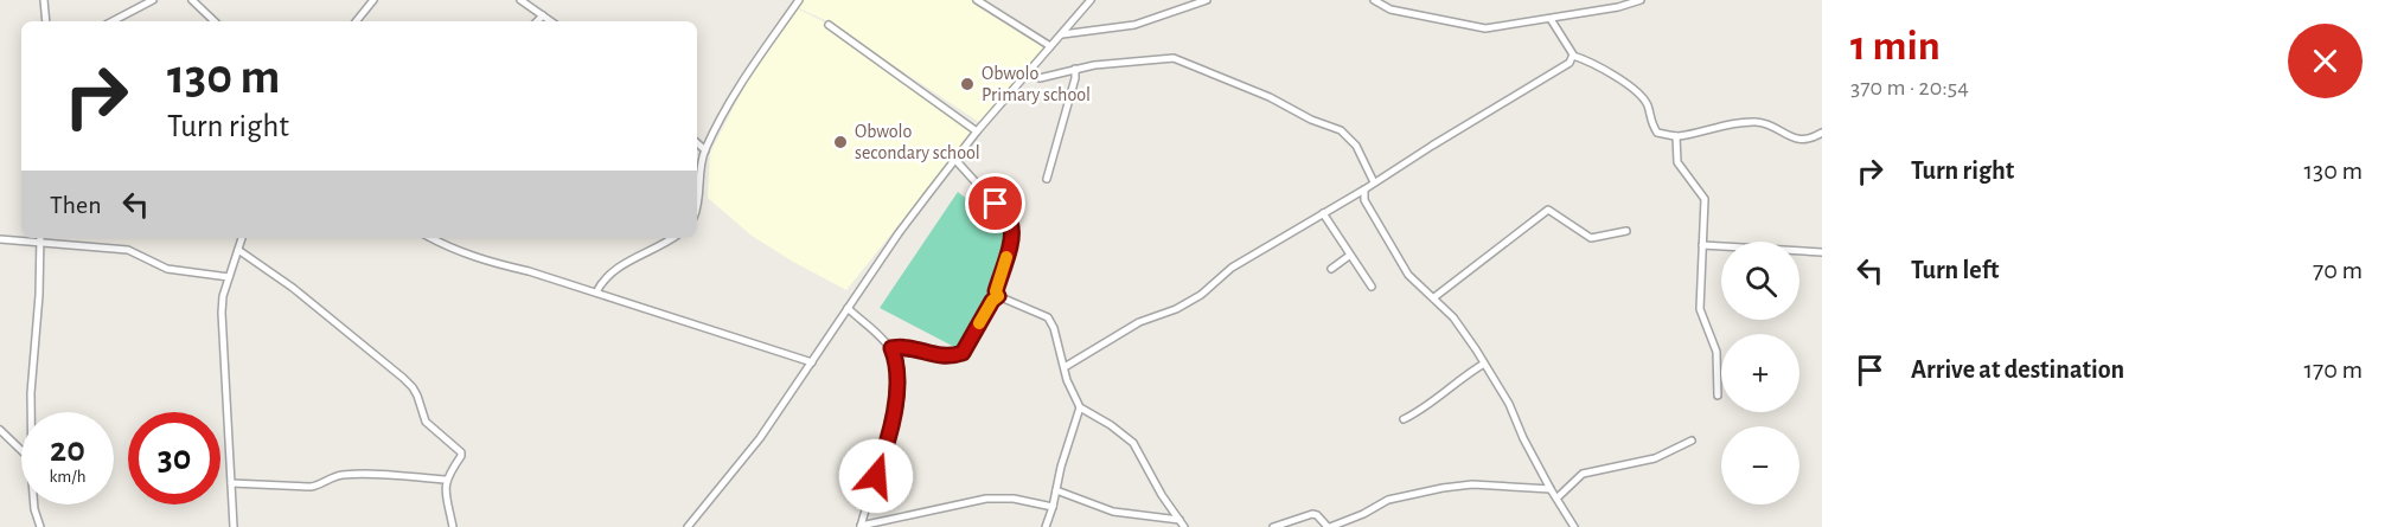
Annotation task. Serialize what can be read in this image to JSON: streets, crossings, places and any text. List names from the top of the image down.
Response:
{
  "places": ["Obwolo Primary school", "Obwolo secondary school"],
  "page": {
    "heading": ["1 min", "370 m · 20:54"],
    "turn": ["130 m", "Turn right"],
    "list": [
      {
        "name": "Turn right",
        "value": "130 m"
      },
      {
        "name": "Turn left",
        "value": "70 m"
      },
      {
        "name": "Arrive at destination",
        "value": "170 m"
      }
    ],
    "then": "Then",
    "map_buttons": ["+", "−"],
    "speed": "20 km/h",
    "limit": "30"
  }
}
